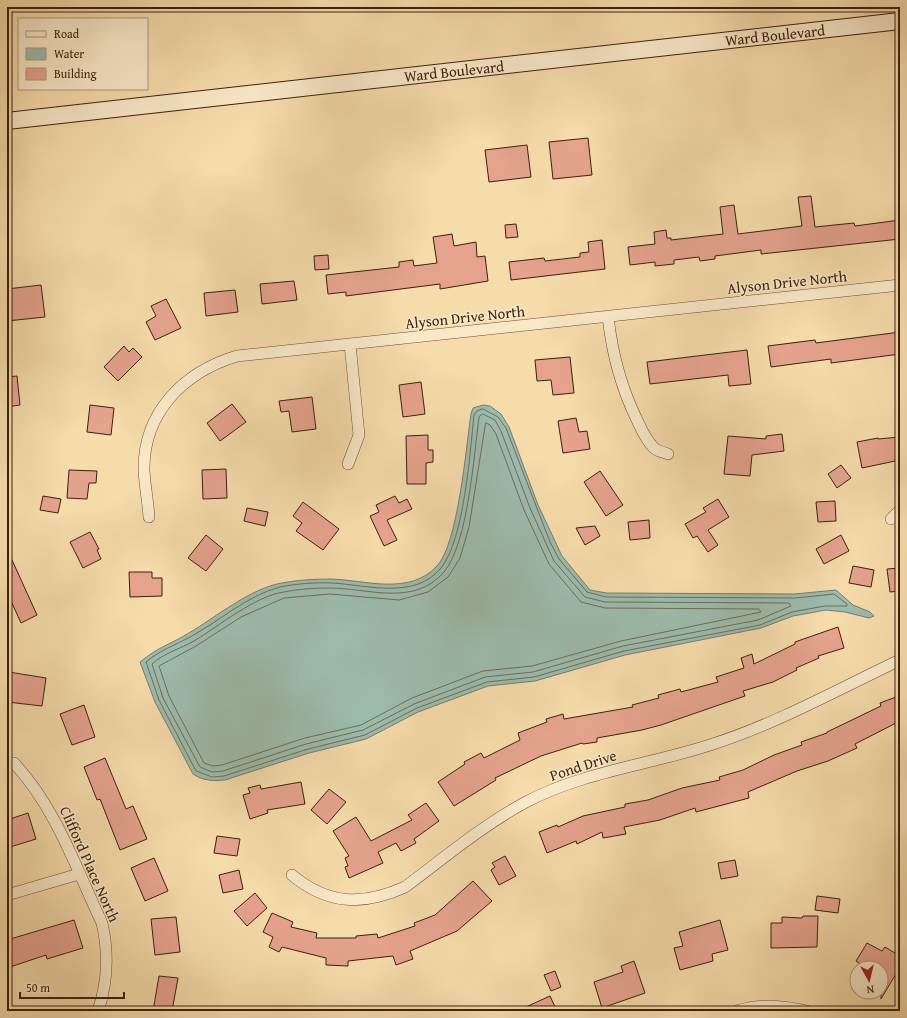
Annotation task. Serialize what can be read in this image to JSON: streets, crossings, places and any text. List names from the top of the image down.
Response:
{
  "streets": {
    "main road": ["Ward Boulevard"],
    "street": ["Alyson Drive North", "Pond Drive", "Clifford Place North"]
  },
  "legend": ["Road", "Water", "Building"],
  "scale_bar": "50 m",
  "north": "bottom"
}
